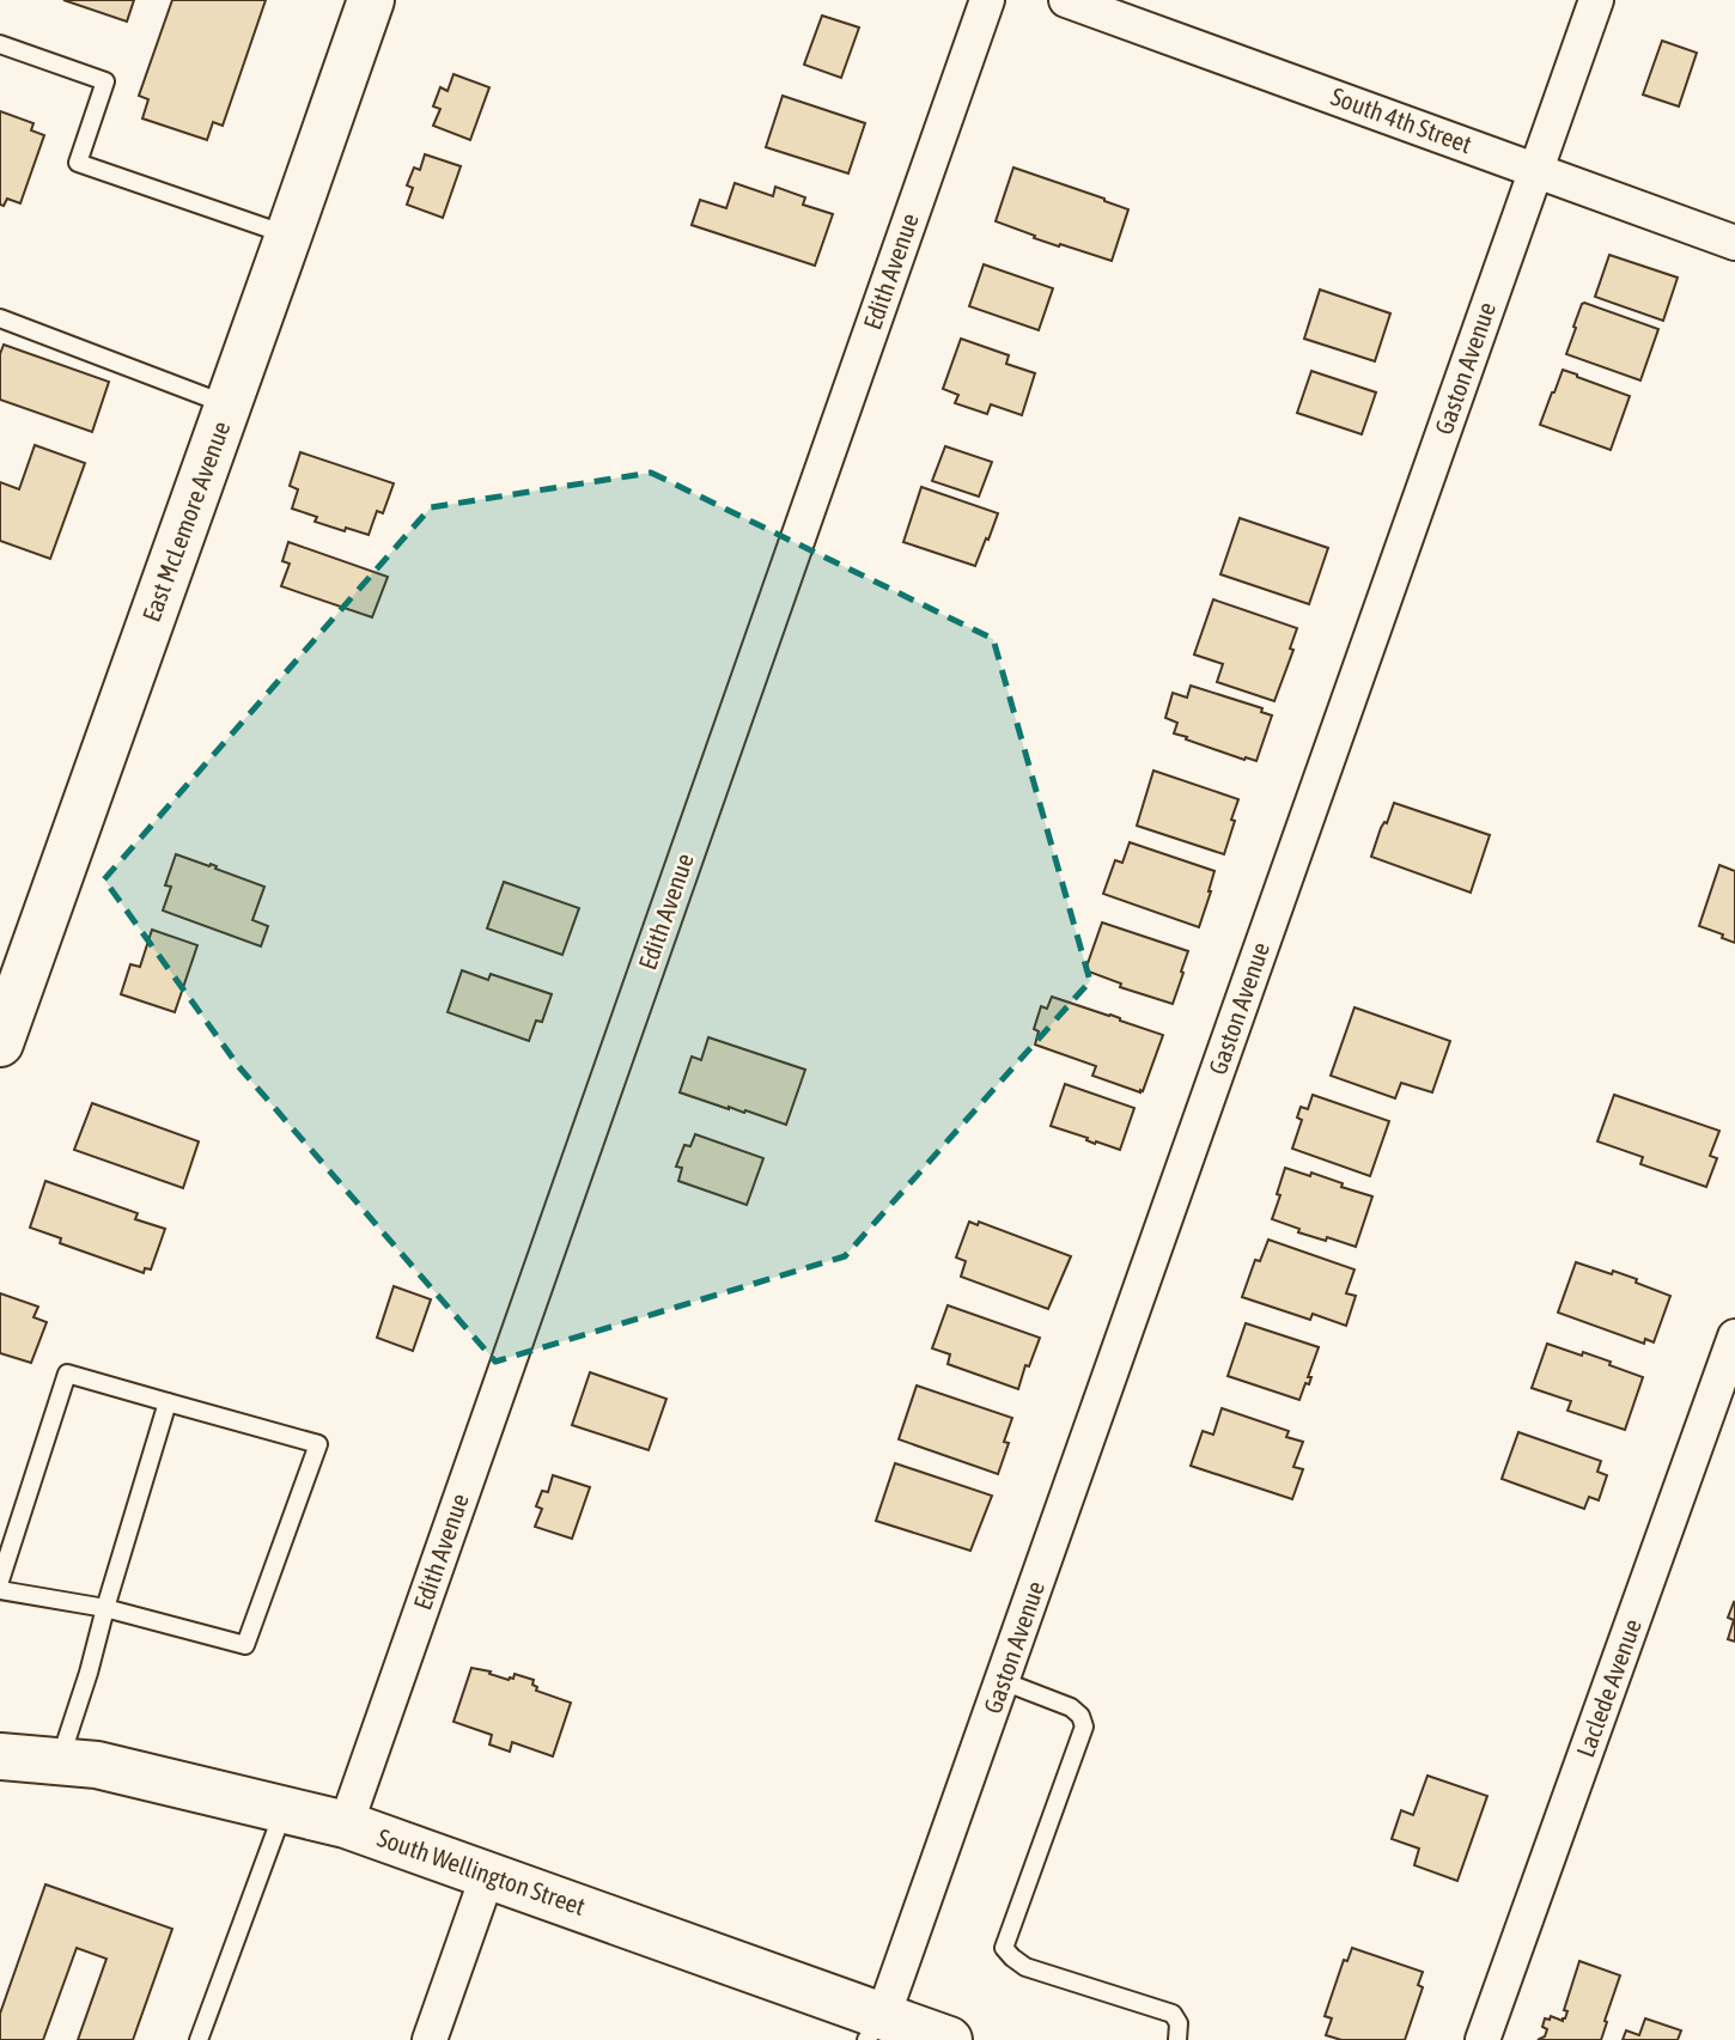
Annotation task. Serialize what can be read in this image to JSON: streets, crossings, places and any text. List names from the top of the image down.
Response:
{
  "streets": {
    "main road": ["East McLemore Avenue", "South Wellington Street"],
    "street": [
      "South 4th Street",
      "Edith Avenue",
      "Gaston Avenue",
      "Laclede Avenue"
    ]
  },
  "crossings": [
    ["South 4th Street", "Gaston Avenue"],
    ["Edith Avenue", "South Wellington Street"],
    ["Gaston Avenue", "South Wellington Street"]
  ]
}
